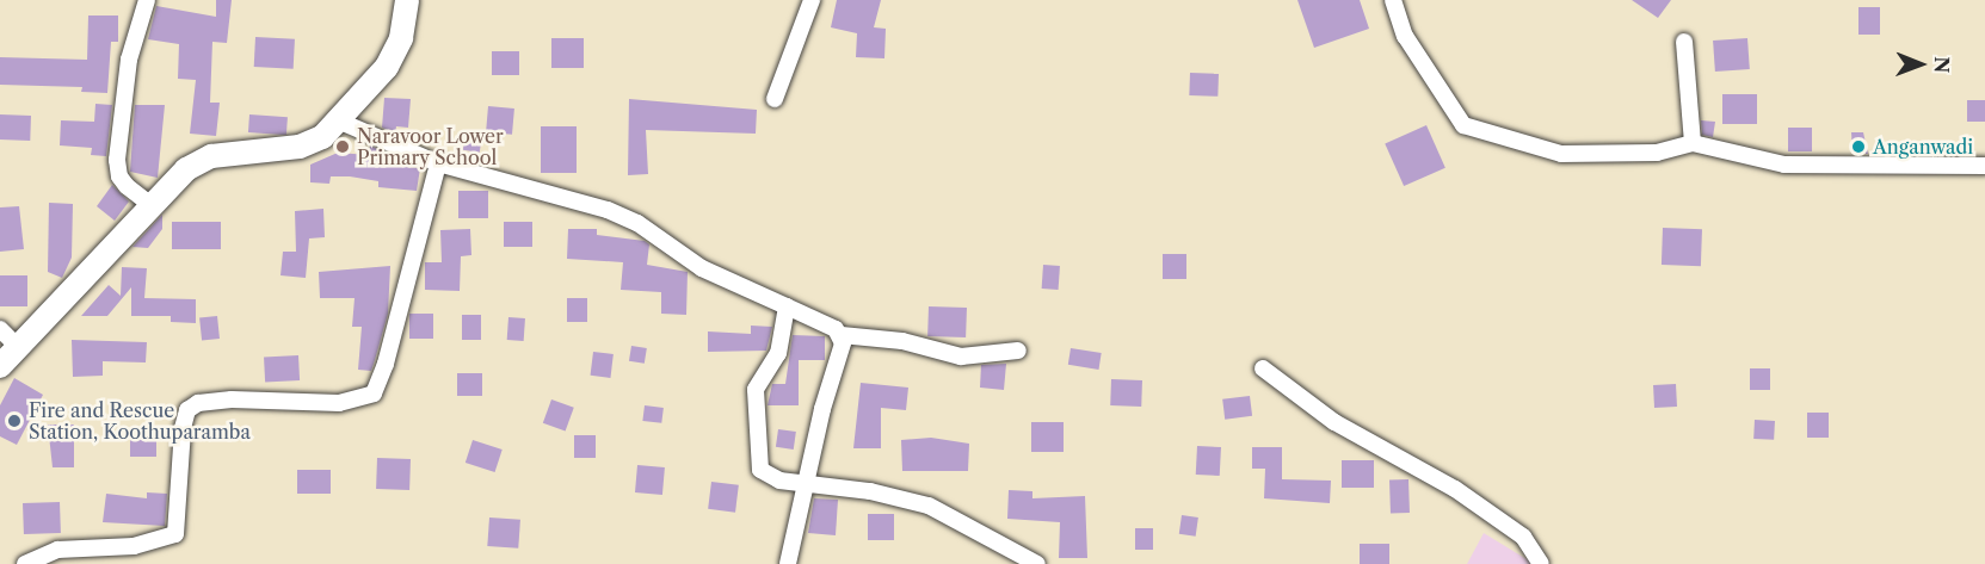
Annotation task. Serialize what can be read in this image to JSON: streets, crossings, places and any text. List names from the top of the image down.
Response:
{
  "places": ["Naravoor Lower Primary School", "Anganwadi", "Fire and Rescue Station, Koothuparamba"],
  "north": "right"
}
